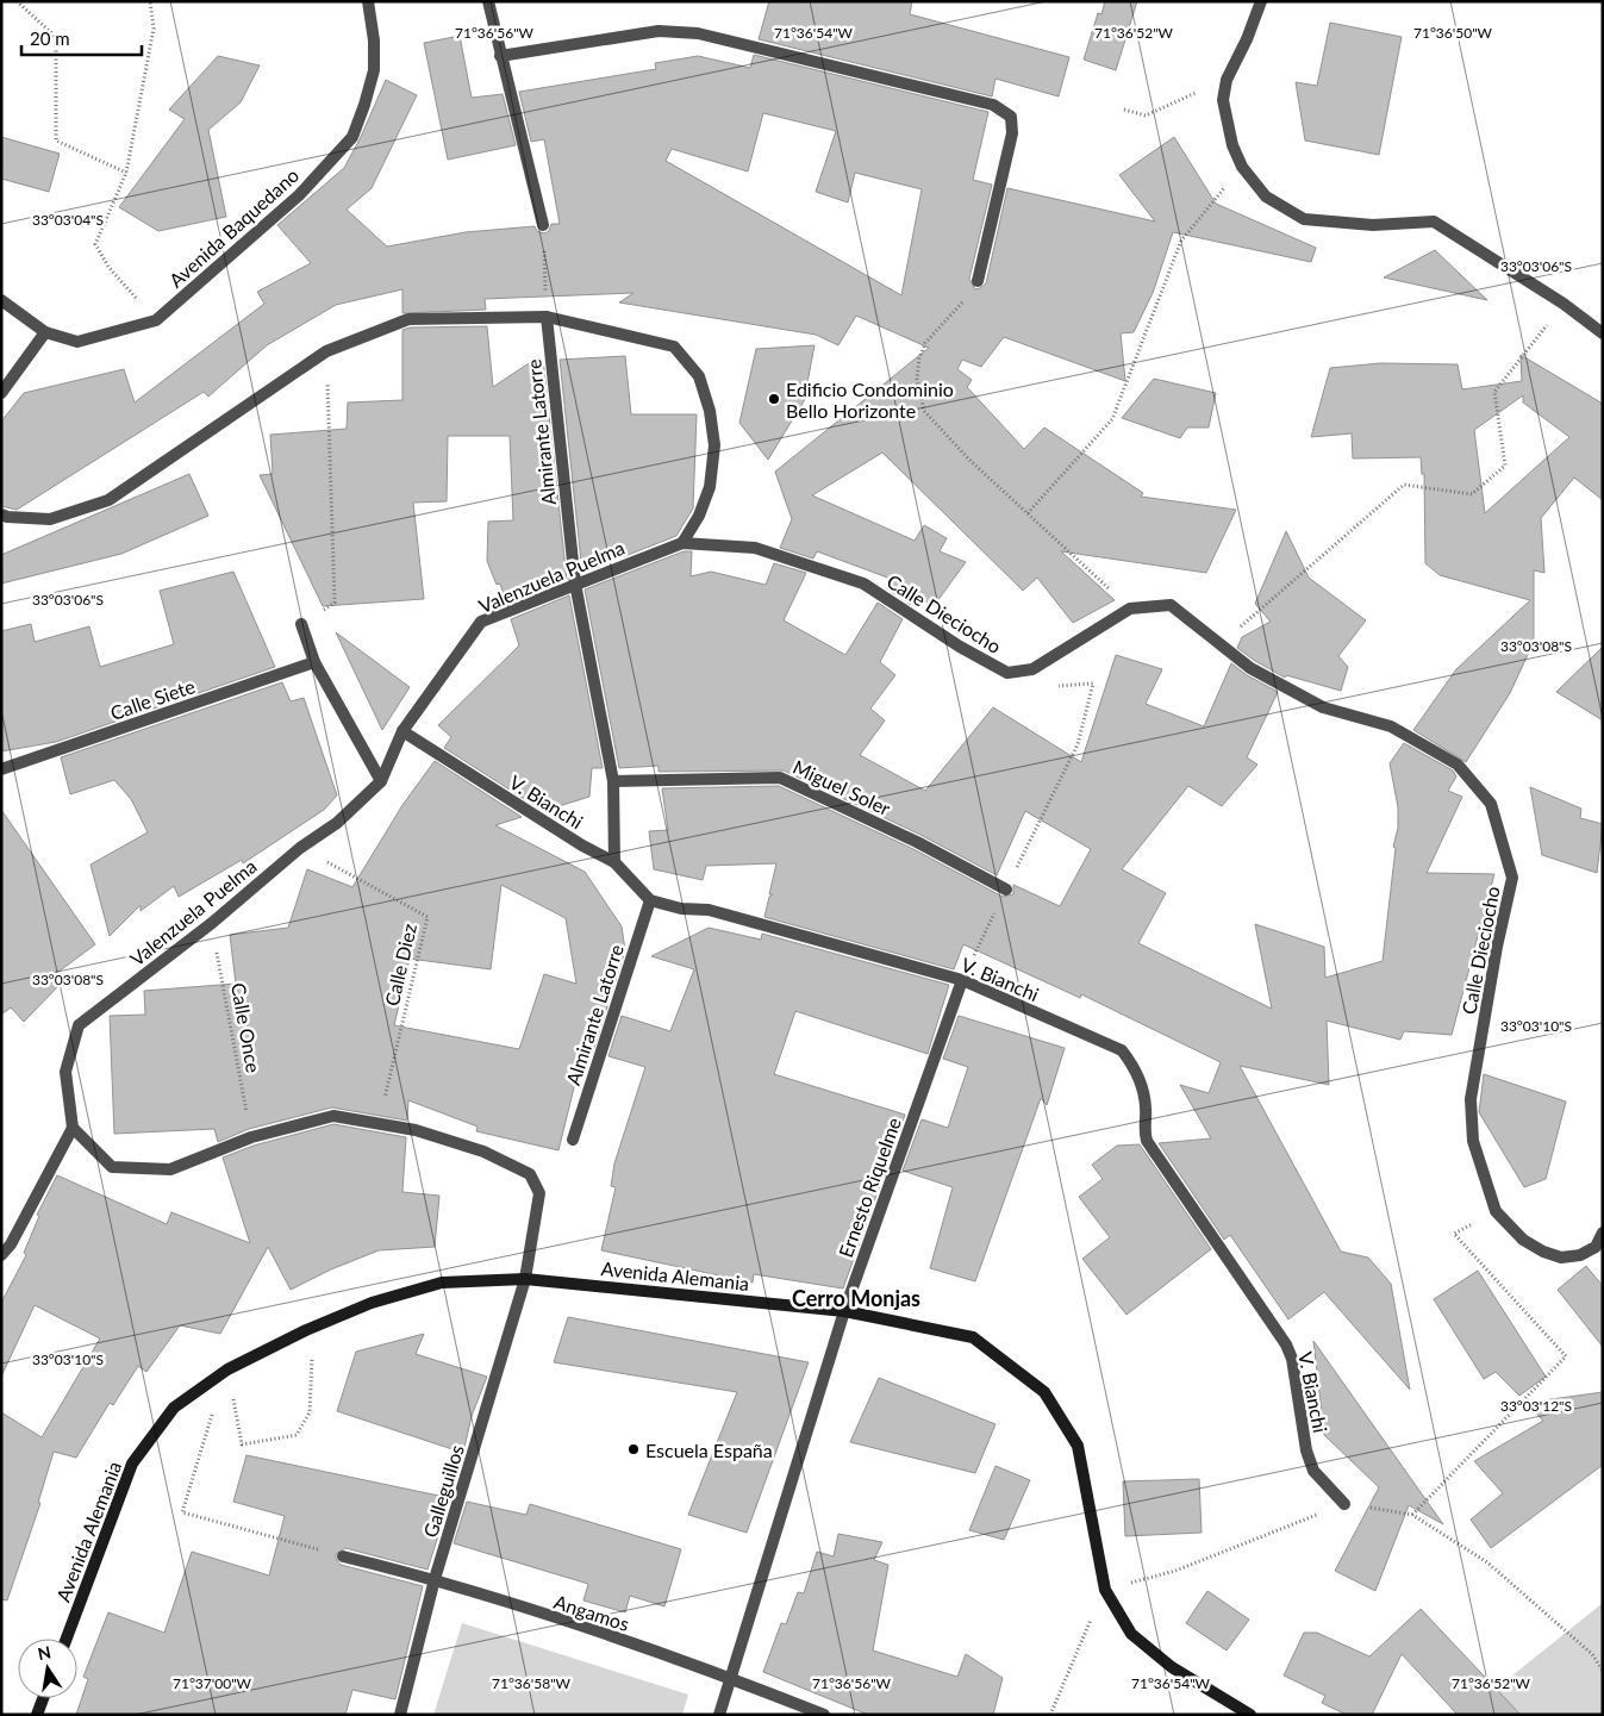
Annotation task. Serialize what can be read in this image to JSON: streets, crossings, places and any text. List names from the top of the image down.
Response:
{
  "streets": {
    "main road": ["Avenida Alemania"],
    "street": [
      "Avenida Baquedano",
      "Almirante Latorre",
      "Valenzuela Puelma",
      "Calle Dieciocho",
      "Calle Siete",
      "Miguel Soler",
      "V. Bianchi",
      "Ernesto Riquelme",
      "Galleguillos",
      "Angamos"
    ],
    "path": ["Calle Diez", "Calle Once"]
  },
  "crossings": [
    ["Almirante Latorre", "Valenzuela Puelma"],
    ["Almirante Latorre", "Miguel Soler"],
    ["Almirante Latorre", "V. Bianchi"],
    ["Valenzuela Puelma", "Calle Dieciocho"],
    ["Valenzuela Puelma", "V. Bianchi"],
    ["Valenzuela Puelma", "Calle Diez"],
    ["Valenzuela Puelma", "Calle Once"],
    ["V. Bianchi", "Ernesto Riquelme"],
    ["Ernesto Riquelme", "Avenida Alemania"],
    ["Ernesto Riquelme", "Angamos"],
    ["Avenida Alemania", "Galleguillos"],
    ["Galleguillos", "Angamos"]
  ],
  "districts": ["Cerro Monjas"],
  "places": ["Edificio Condominio Bello Horizonte", "Escuela España"],
  "scale_bar": "20 m",
  "north": "top",
  "coordinates": [
    "71°36'56\"W",
    "71°36'54\"W",
    "71°36'52\"W",
    "71°36'50\"W",
    "33°03'04\"S",
    "33°03'06\"S",
    "33°03'08\"S",
    "33°03'10\"S",
    "33°03'12\"S",
    "71°37'00\"W",
    "71°36'58\"W"
  ]
}
